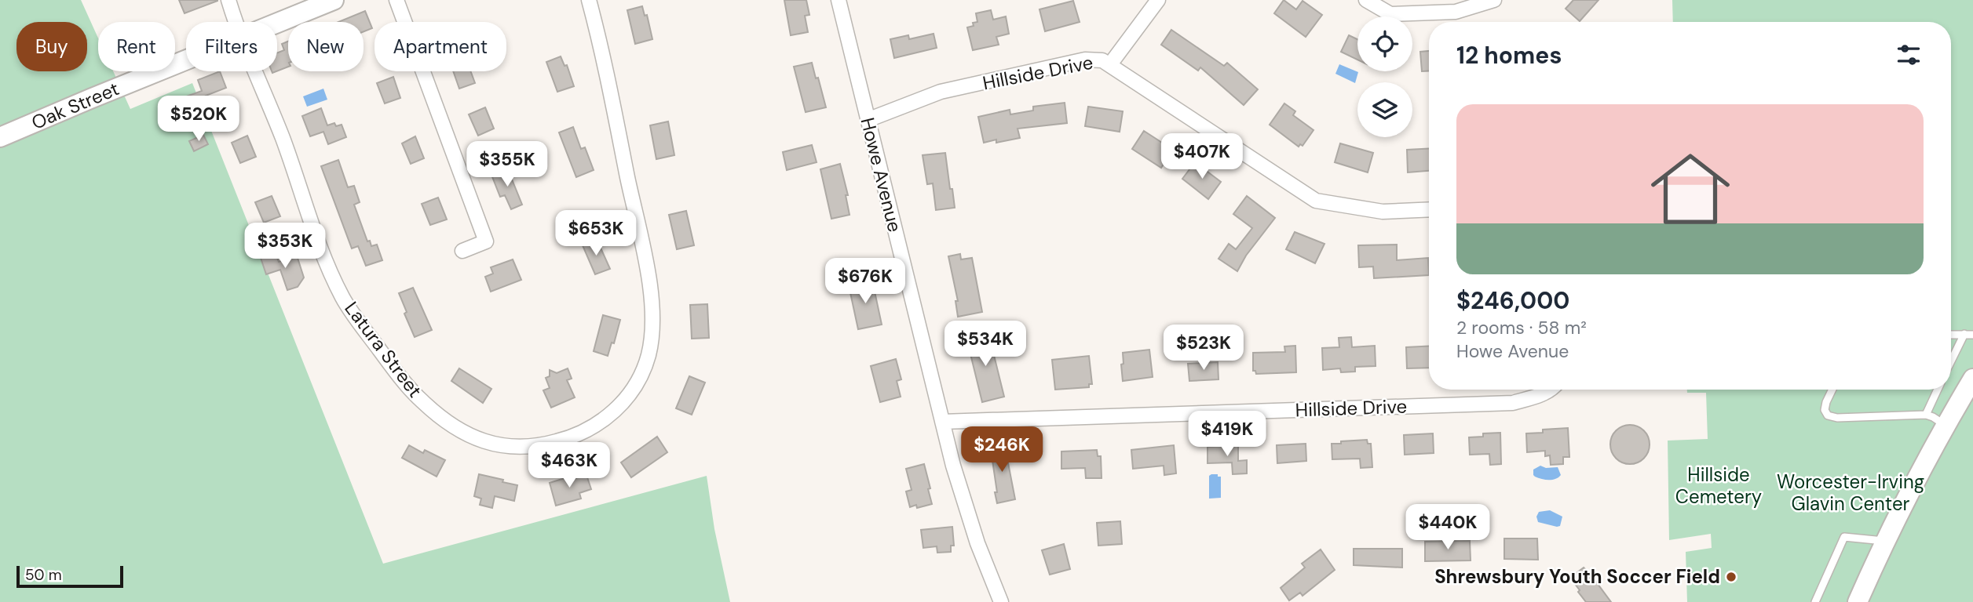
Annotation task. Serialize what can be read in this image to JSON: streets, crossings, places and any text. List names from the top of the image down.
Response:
{
  "streets": {
    "street": [
      "Hillside Drive",
      "Oak Street",
      "Howe Avenue",
      "Latura Street"
    ]
  },
  "crossings": [
    ["Hillside Drive", "Howe Avenue"]
  ],
  "parks": ["Hillside Cemetery", "Worcester-Irving Glavin Center"],
  "places": ["Shrewsbury Youth Soccer Field"],
  "scale_bar": "50 m",
  "page": {
    "chip": [
      "Buy",
      "Rent",
      "Filters",
      "New",
      "Apartment"
    ],
    "heading": "12 homes",
    "list": [
      {
        "name": "$246,000",
        "note": "2 rooms · 58 m² · Howe Avenue"
      }
    ],
    "price": [
      "$520K",
      "$407K",
      "$355K",
      "$653K",
      "$353K",
      "$676K",
      "$534K",
      "$523K",
      "$419K",
      "$246K",
      "$463K",
      "$440K"
    ],
    "scale": "50 m"
  }
}
